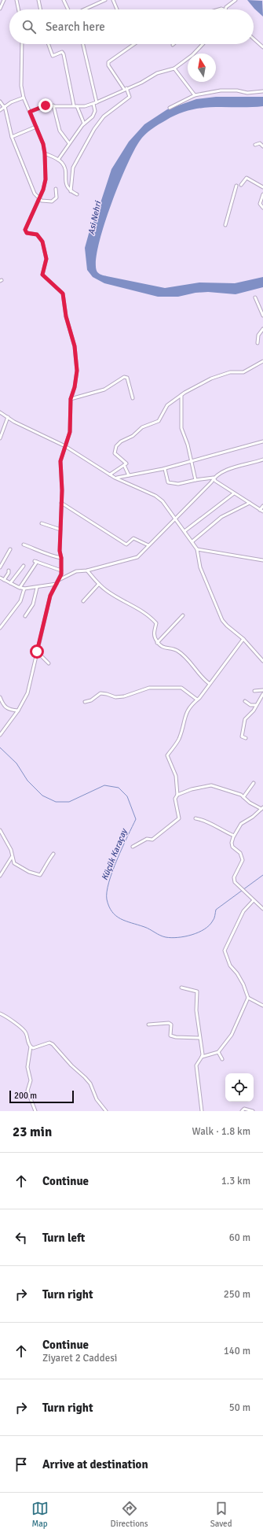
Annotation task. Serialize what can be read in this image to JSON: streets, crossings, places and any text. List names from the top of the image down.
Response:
{
  "water": ["Asi Nehri", "Küçük Karaçay"],
  "scale_bar": "200 m",
  "north": "top",
  "page": {
    "search": "Search here",
    "scale": "200 m",
    "heading": ["23 min", "Walk · 1.8 km"],
    "list": [
      ["Continue", "1.3 km"],
      ["Turn left", "60 m"],
      ["Turn right", "250 m"],
      ["Continue", "Ziyaret 2 Caddesi", "140 m"],
      ["Turn right", "50 m"],
      "Arrive at destination"
    ],
    "nav": ["Map", "Directions", "Saved"]
  }
}
